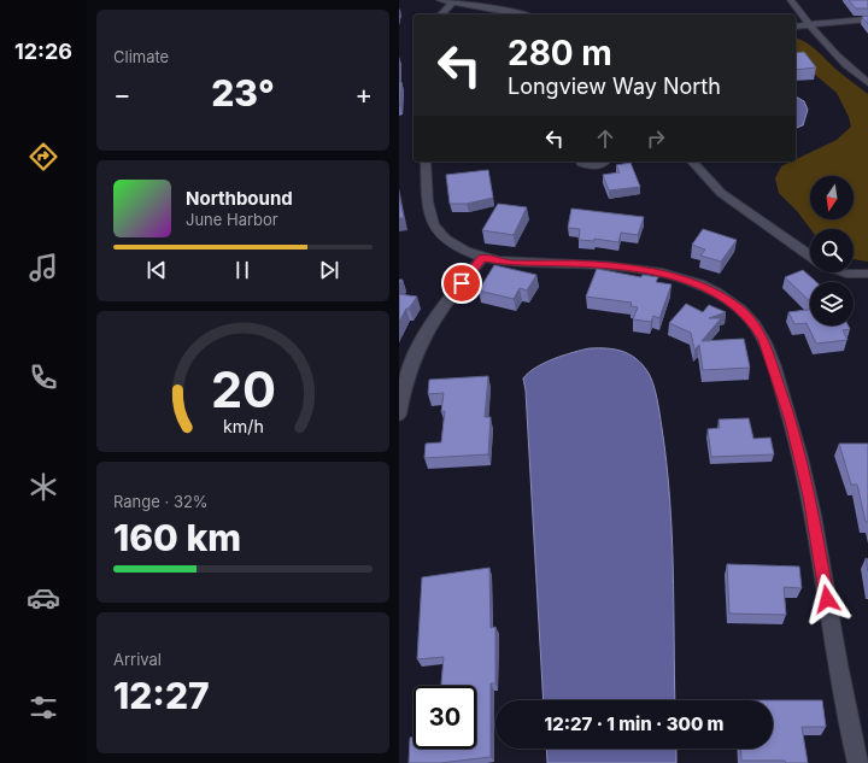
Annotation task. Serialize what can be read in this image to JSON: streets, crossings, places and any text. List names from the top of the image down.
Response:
{
  "north": "bottom",
  "page": {
    "tabs": "12:26",
    "tile": [
      "Climate",
      ["Range · 32%", "160 km"],
      ["Arrival", "12:27"]
    ],
    "turn": ["280 m", "Longview Way North"],
    "heat": ["−", "23°", "+"],
    "song": ["Northbound", "June Harbor"],
    "limit": "30",
    "trip": "12:27 · 1 min · 300 m",
    "gauge": ["20", "km/h"]
  }
}
